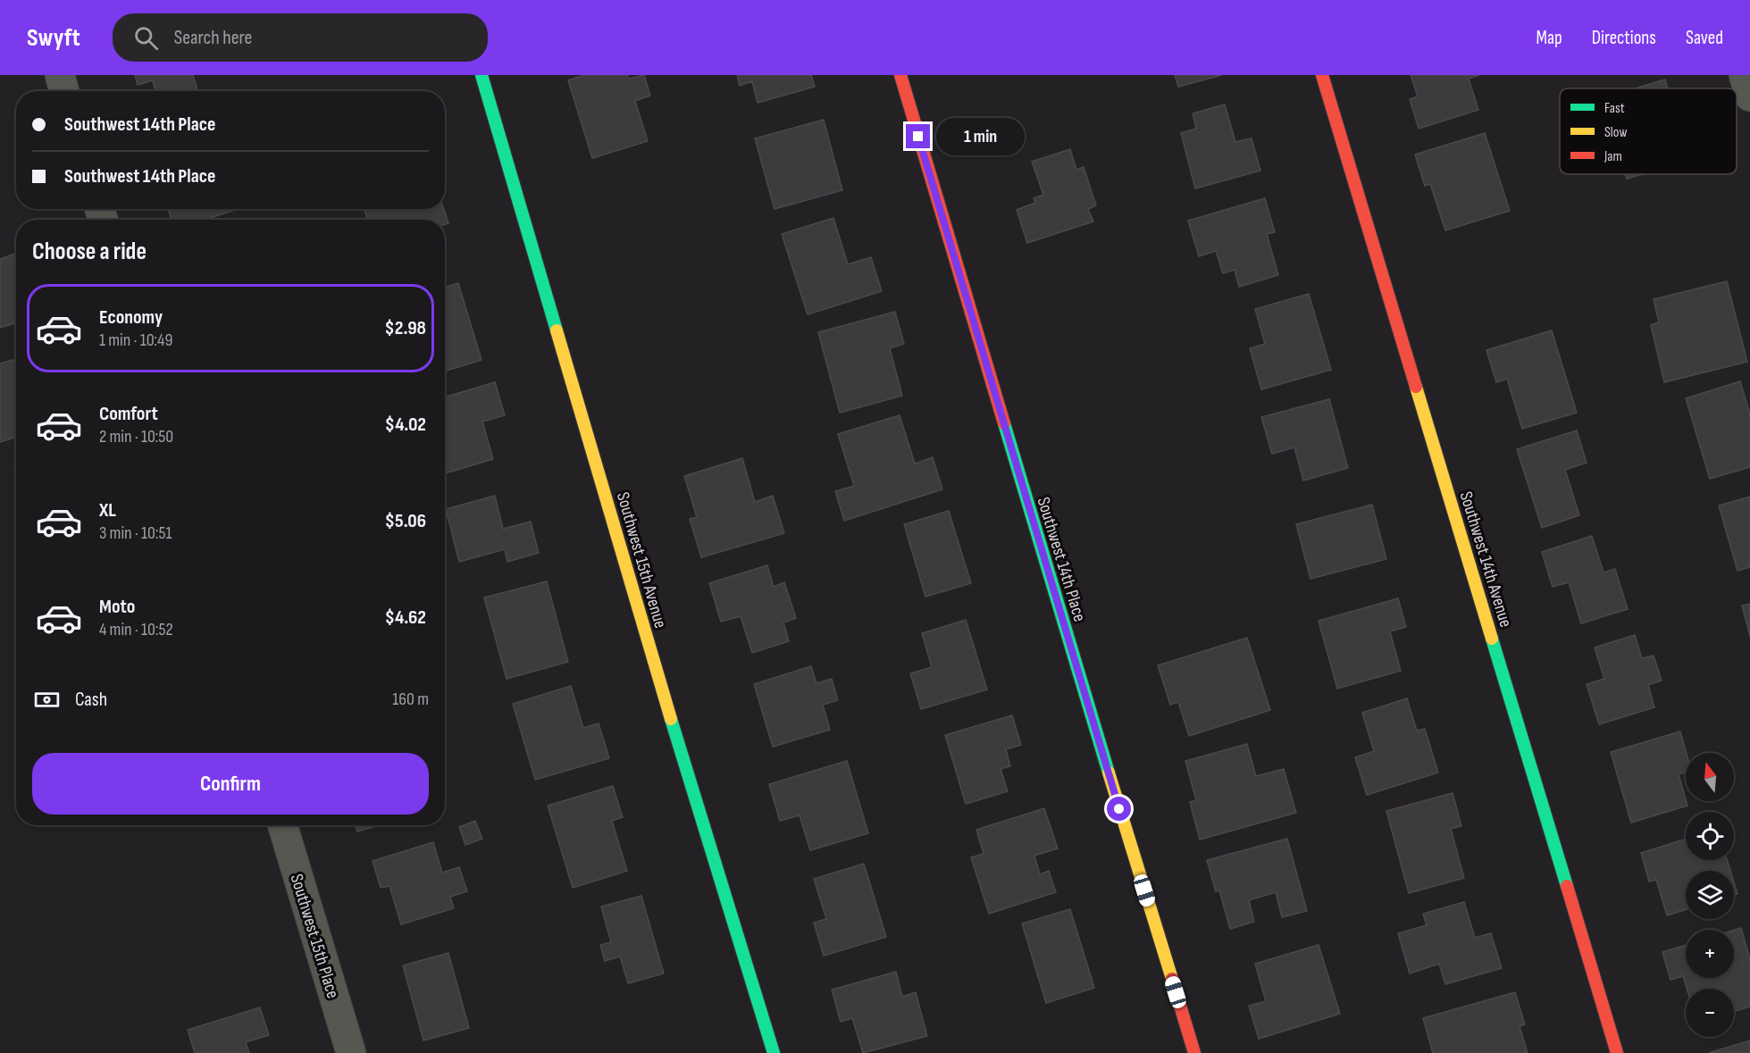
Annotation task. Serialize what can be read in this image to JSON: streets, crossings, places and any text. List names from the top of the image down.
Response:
{
  "streets": {
    "street": [
      "Southwest 14th Place",
      "Southwest 14th Avenue",
      "Southwest 15th Avenue",
      "Southwest 15th Place"
    ]
  },
  "legend": ["Fast", "Slow", "Jam"],
  "north": "top",
  "page": {
    "header": "Swyft",
    "search": "Search here",
    "nav": ["Map", "Directions", "Saved"],
    "banner": ["Southwest 14th Place", "Southwest 14th Place"],
    "bubble": "1 min",
    "heading": "Choose a ride",
    "list": [
      {
        "name": "Economy",
        "note": "1 min · 10:49",
        "value": "$2.98"
      },
      {
        "name": "Comfort",
        "note": "2 min · 10:50",
        "value": "$4.02"
      },
      {
        "name": "XL",
        "note": "3 min · 10:51",
        "value": "$5.06"
      },
      {
        "name": "Moto",
        "note": "4 min · 10:52",
        "value": "$4.62"
      }
    ],
    "pay": ["Cash", "160 m"],
    "buttons": "Confirm",
    "map_buttons": ["+", "−"]
  }
}
